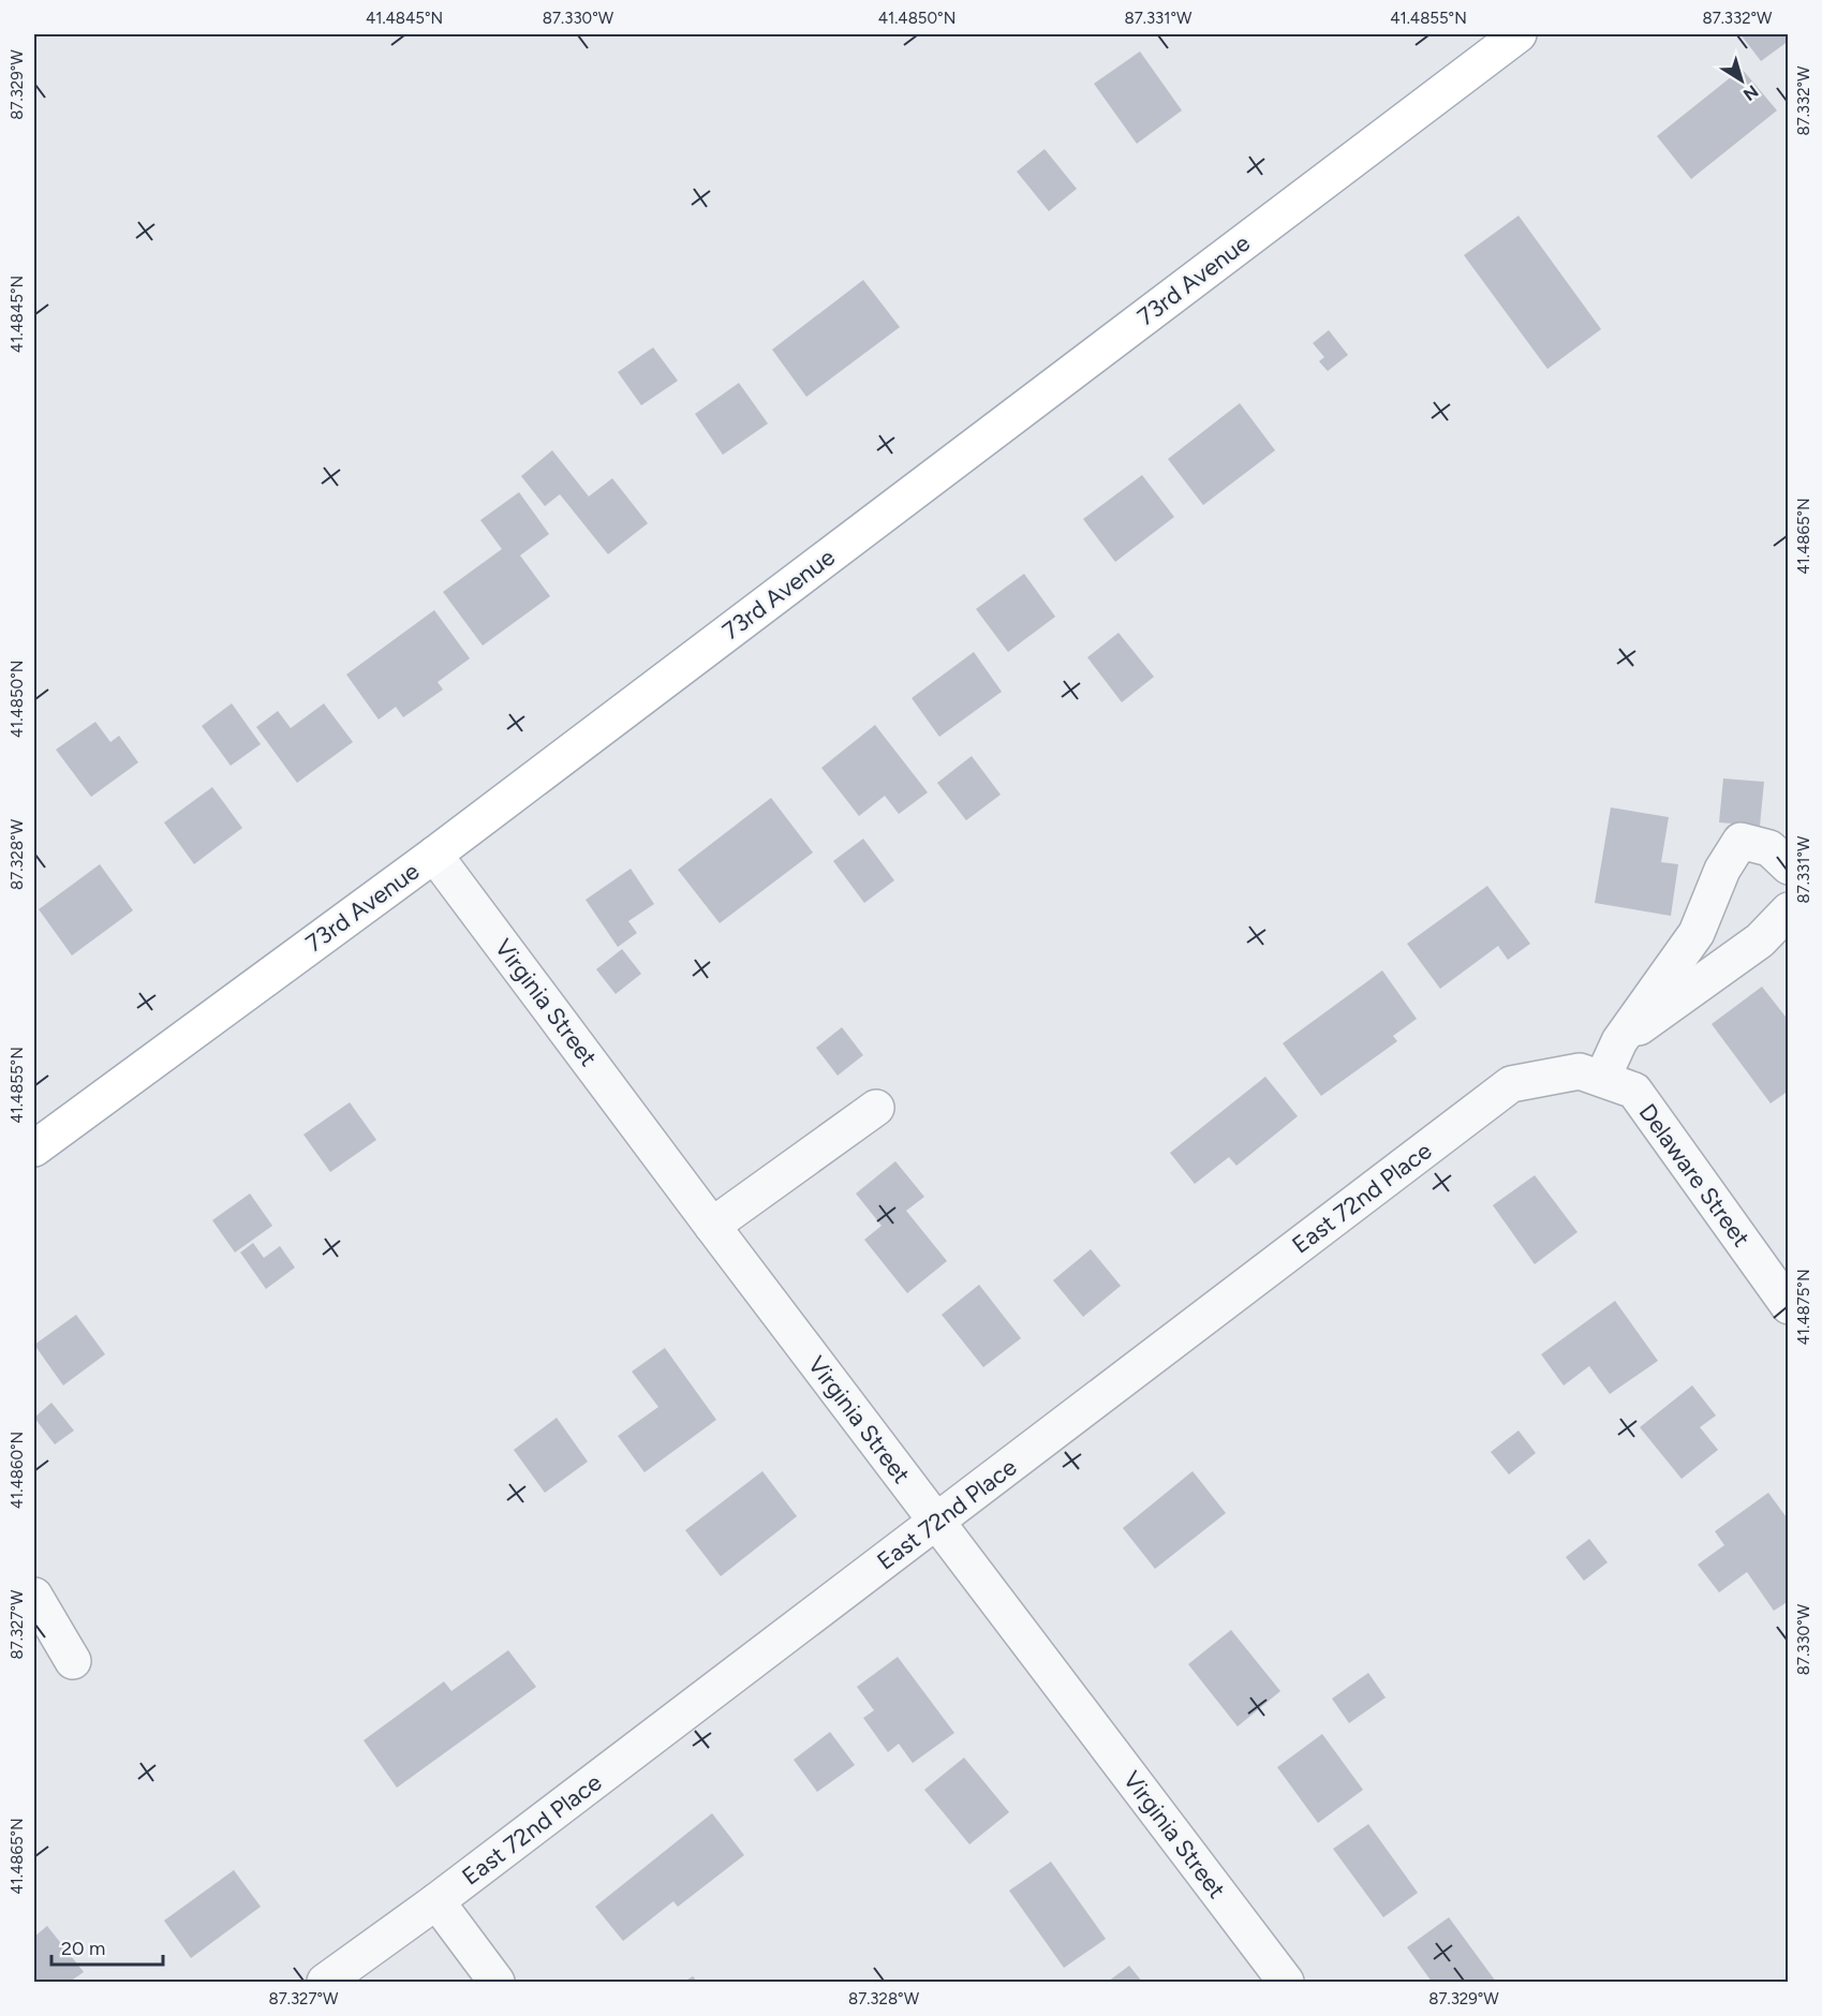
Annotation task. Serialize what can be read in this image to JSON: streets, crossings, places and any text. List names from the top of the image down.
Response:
{
  "streets": {
    "main road": ["73rd Avenue"],
    "street": ["Virginia Street", "Delaware Street", "East 72nd Place"]
  },
  "crossings": [
    ["73rd Avenue", "Virginia Street"],
    ["Virginia Street", "East 72nd Place"],
    ["Delaware Street", "East 72nd Place"]
  ],
  "scale_bar": "20 m",
  "north": "bottom right",
  "coordinates": [
    "41.4845°N",
    "87.330°W",
    "41.4850°N",
    "87.331°W",
    "41.4855°N",
    "87.332°W",
    "87.329°W",
    "41.4865°N",
    "87.328°W",
    "41.4875°N",
    "41.4860°N",
    "87.327°W"
  ]
}
